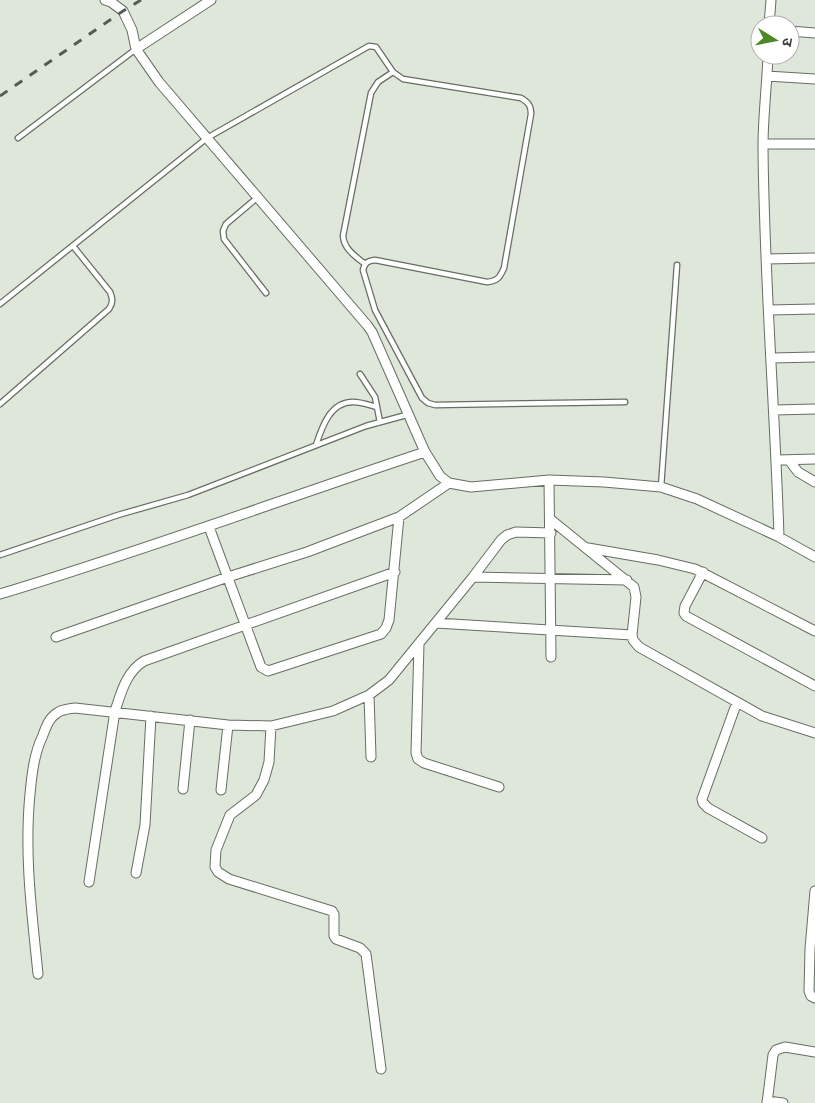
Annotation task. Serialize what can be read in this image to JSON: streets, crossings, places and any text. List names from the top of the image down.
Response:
{
  "north": "right"
}
